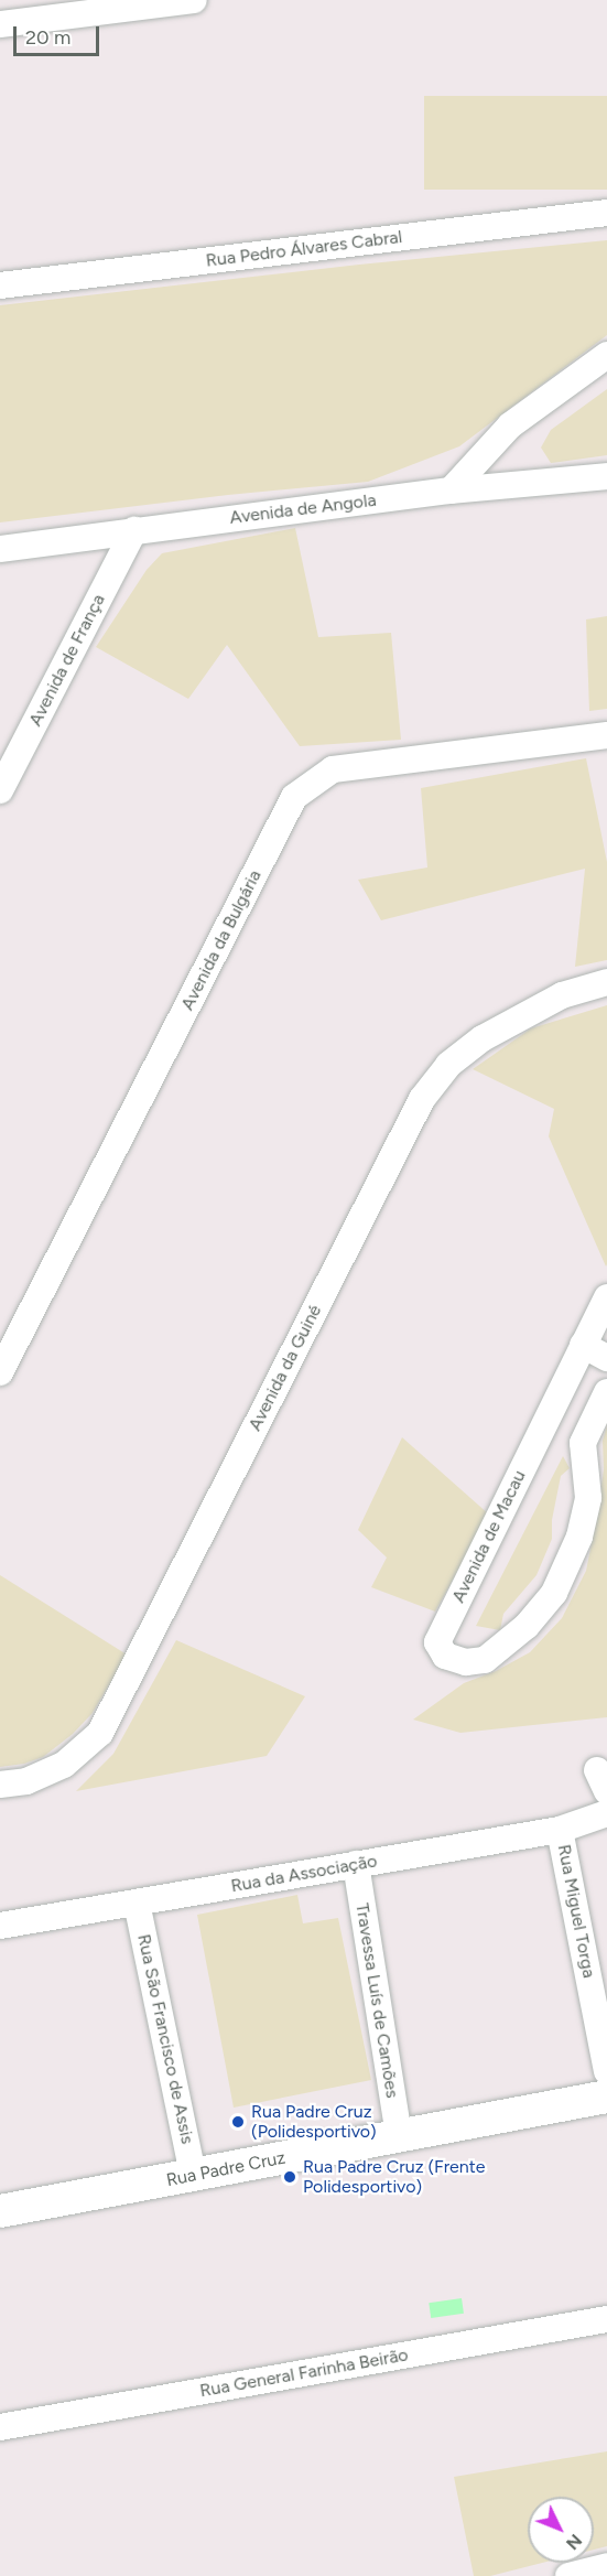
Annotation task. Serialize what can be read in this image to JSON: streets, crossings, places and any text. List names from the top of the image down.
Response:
{
  "streets": {
    "street": [
      "Rua Pedro Álvares Cabral",
      "Avenida de Angola",
      "Avenida de França",
      "Avenida da Bulgária",
      "Avenida da Guiné",
      "Avenida de Macau",
      "Rua da Associação",
      "Rua Miguel Torga",
      "Travessa Luís de Camões",
      "Rua São Francisco de Assis",
      "Rua Padre Cruz",
      "Rua General Farinha Beirão"
    ]
  },
  "crossings": [
    ["Avenida de Angola", "Avenida de França"],
    ["Rua da Associação", "Rua Miguel Torga"],
    ["Rua da Associação", "Travessa Luís de Camões"],
    ["Rua da Associação", "Rua São Francisco de Assis"],
    ["Travessa Luís de Camões", "Rua Padre Cruz"],
    ["Rua São Francisco de Assis", "Rua Padre Cruz"]
  ],
  "places": ["Rua Padre Cruz (Polidesportivo)", "Rua Padre Cruz (Frente Polidesportivo)"],
  "scale_bar": "20 m",
  "north": "bottom right"
}
